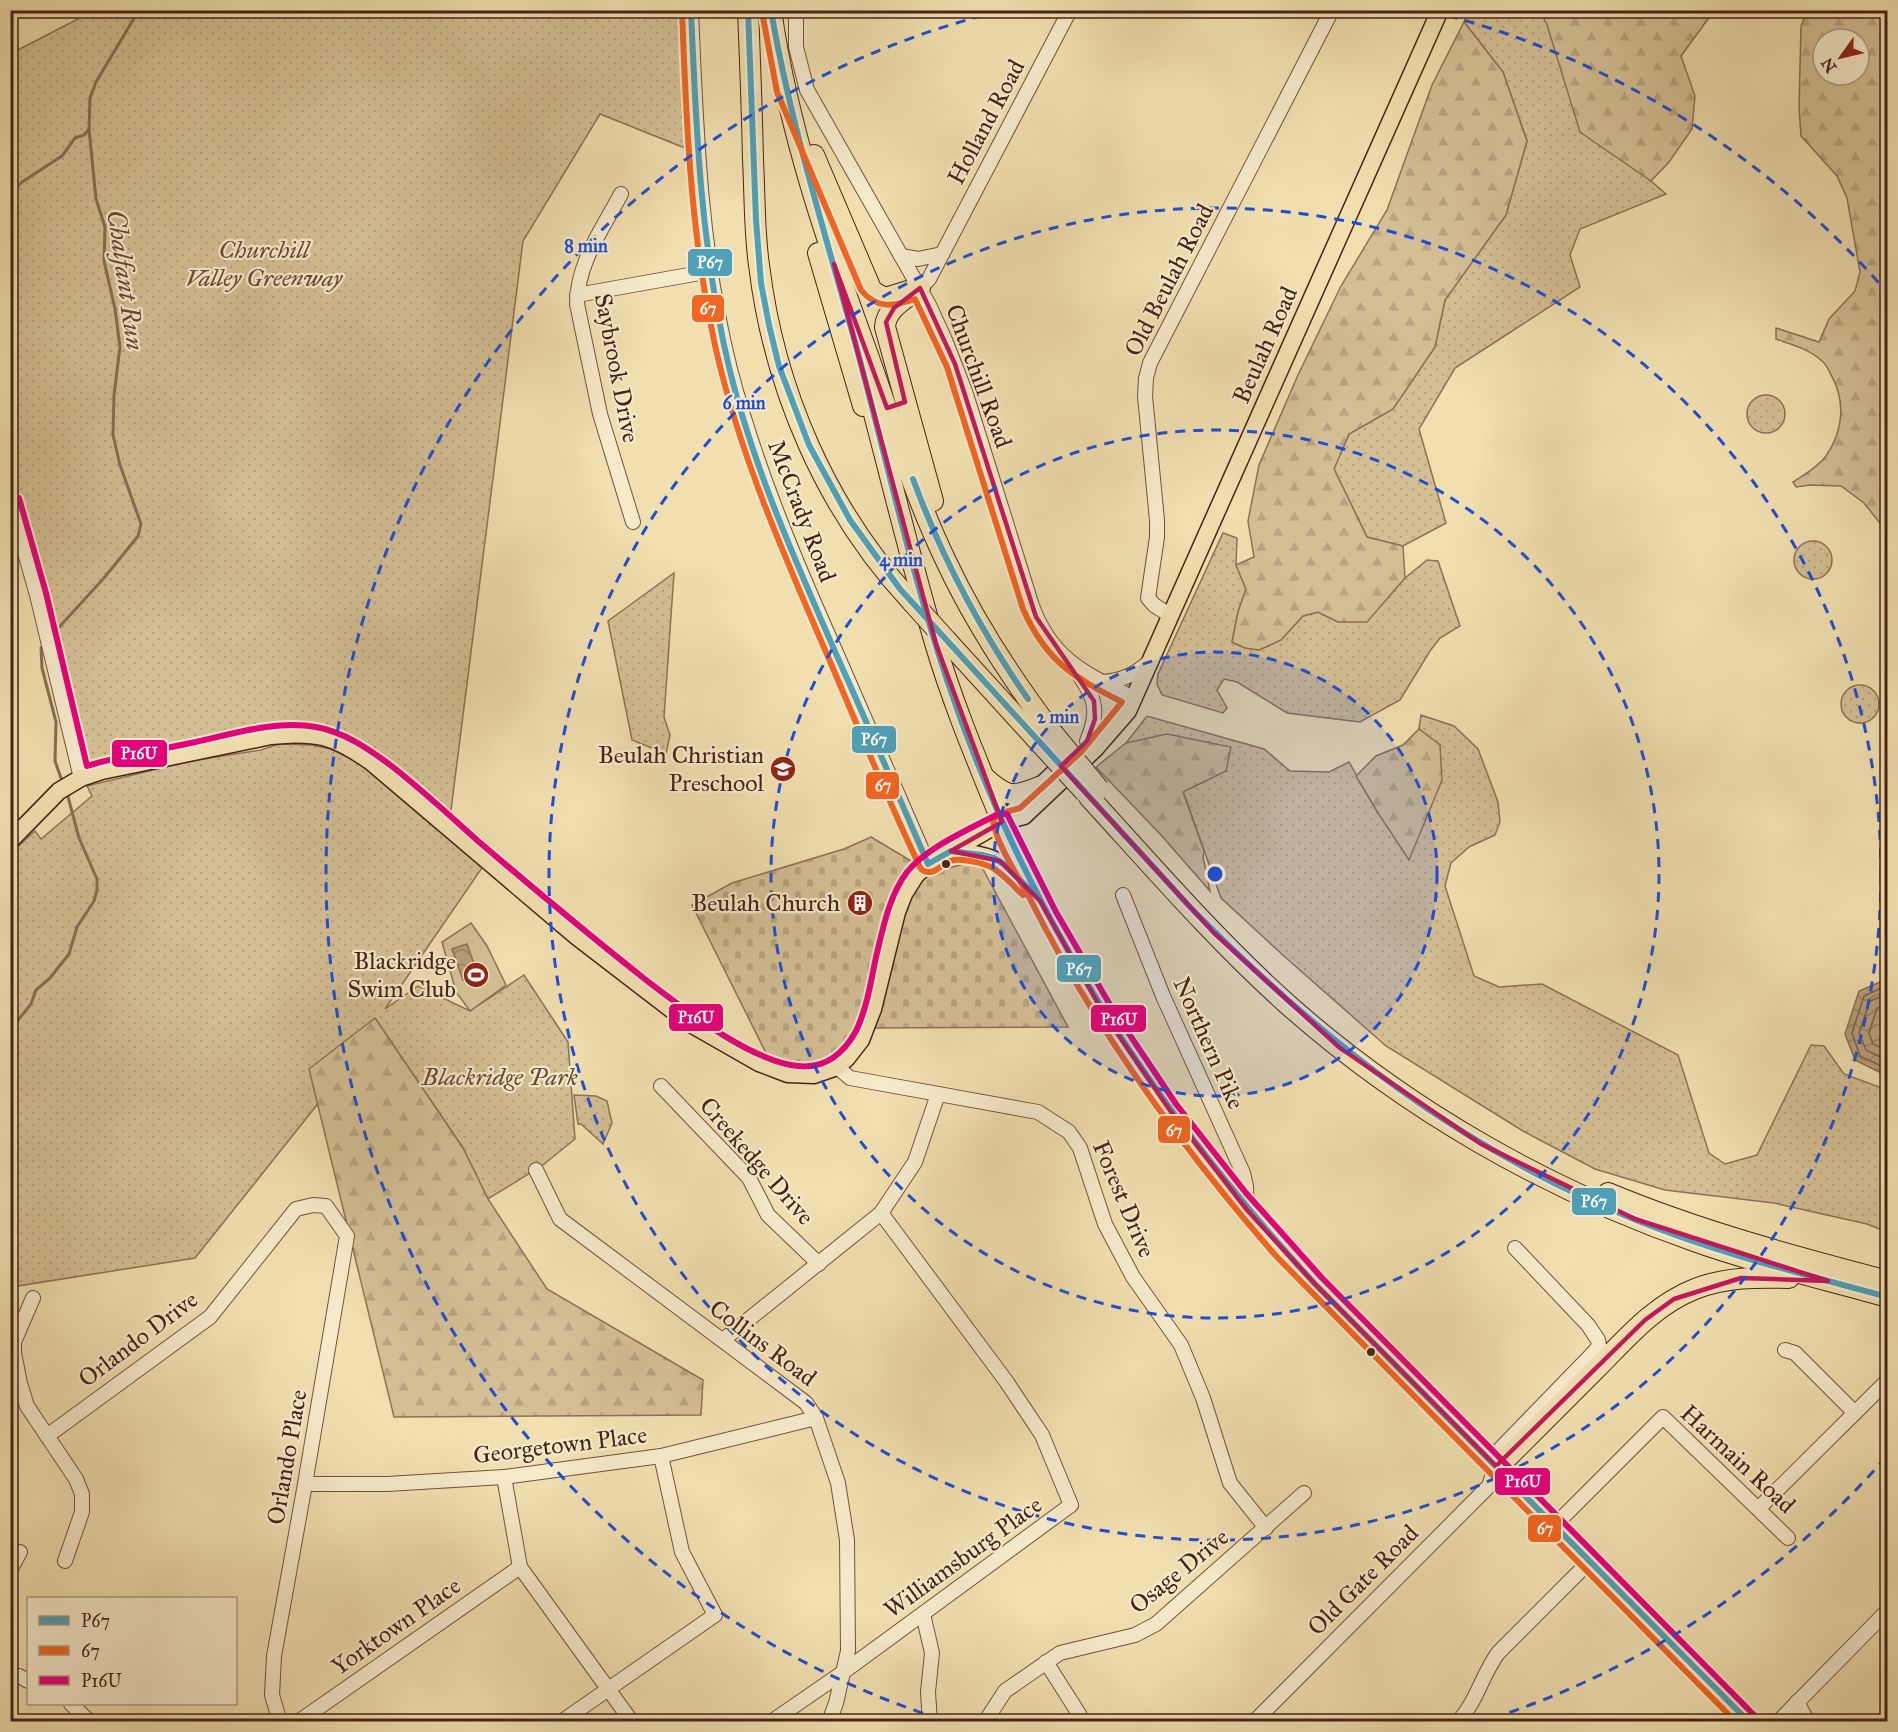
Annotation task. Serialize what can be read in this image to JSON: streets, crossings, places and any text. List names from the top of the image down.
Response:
{
  "streets": {
    "main road": ["Beulah Road"],
    "street": [
      "Holland Road",
      "Old Beulah Road",
      "Saybrook Drive",
      "Churchill Road",
      "McCrady Road",
      "Northern Pike",
      "Creekedge Drive",
      "Forest Drive",
      "Orlando Drive",
      "Collins Road",
      "Georgetown Place",
      "Orlando Place",
      "Harmain Road",
      "Williamsburg Place",
      "Osage Drive",
      "Old Gate Road",
      "Yorktown Place"
    ]
  },
  "crossings": [
    ["Holland Road", "Churchill Road"],
    ["Old Beulah Road", "Beulah Road"],
    ["Beulah Road", "Churchill Road"],
    ["Beulah Road", "McCrady Road"],
    ["Beulah Road", "Forest Drive"],
    ["Forest Drive", "Osage Drive"],
    ["Orlando Drive", "Orlando Place"],
    ["Collins Road", "Georgetown Place"],
    ["Collins Road", "Williamsburg Place"],
    ["Georgetown Place", "Orlando Place"]
  ],
  "water": ["Chalfant Run"],
  "parks": ["Churchill Valley Greenway", "Blackridge Park"],
  "places": {
    "school or university": ["Beulah Christian Preschool"],
    "building": ["Beulah Church"],
    "sports": ["Blackridge Swim Club"]
  },
  "lines": ["transit line P67", "transit line 67", "transit line P16U"],
  "legend": ["P67", "67", "P16U"],
  "north": "bottom left",
  "rings": [
    "8 min",
    "6 min",
    "4 min",
    "2 min"
  ]
}
